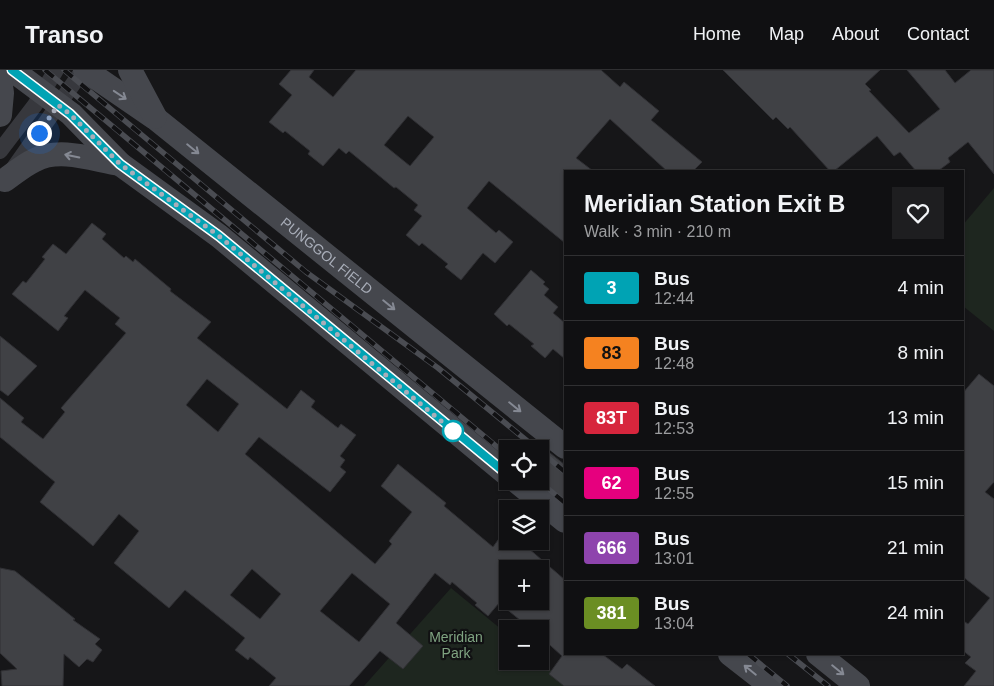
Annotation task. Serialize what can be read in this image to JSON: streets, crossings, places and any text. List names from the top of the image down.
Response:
{
  "streets": {
    "street": ["PUNGGOL FIELD"]
  },
  "parks": ["Meridian Park"],
  "lines": ["bus line 3"],
  "page": {
    "header": "Transo",
    "nav": [
      "Home",
      "Map",
      "About",
      "Contact"
    ],
    "heading": ["Meridian Station Exit B", "Walk · 3 min · 210 m"],
    "list": [
      {
        "mark": "3",
        "name": "Bus",
        "note": "12:44",
        "value": "4 min"
      },
      {
        "mark": "83",
        "name": "Bus",
        "note": "12:48",
        "value": "8 min"
      },
      {
        "mark": "83T",
        "name": "Bus",
        "note": "12:53",
        "value": "13 min"
      },
      {
        "mark": "62",
        "name": "Bus",
        "note": "12:55",
        "value": "15 min"
      },
      {
        "mark": "666",
        "name": "Bus",
        "note": "13:01",
        "value": "21 min"
      },
      {
        "mark": "381",
        "name": "Bus",
        "note": "13:04",
        "value": "24 min"
      }
    ],
    "map_buttons": ["+", "−"]
  }
}
